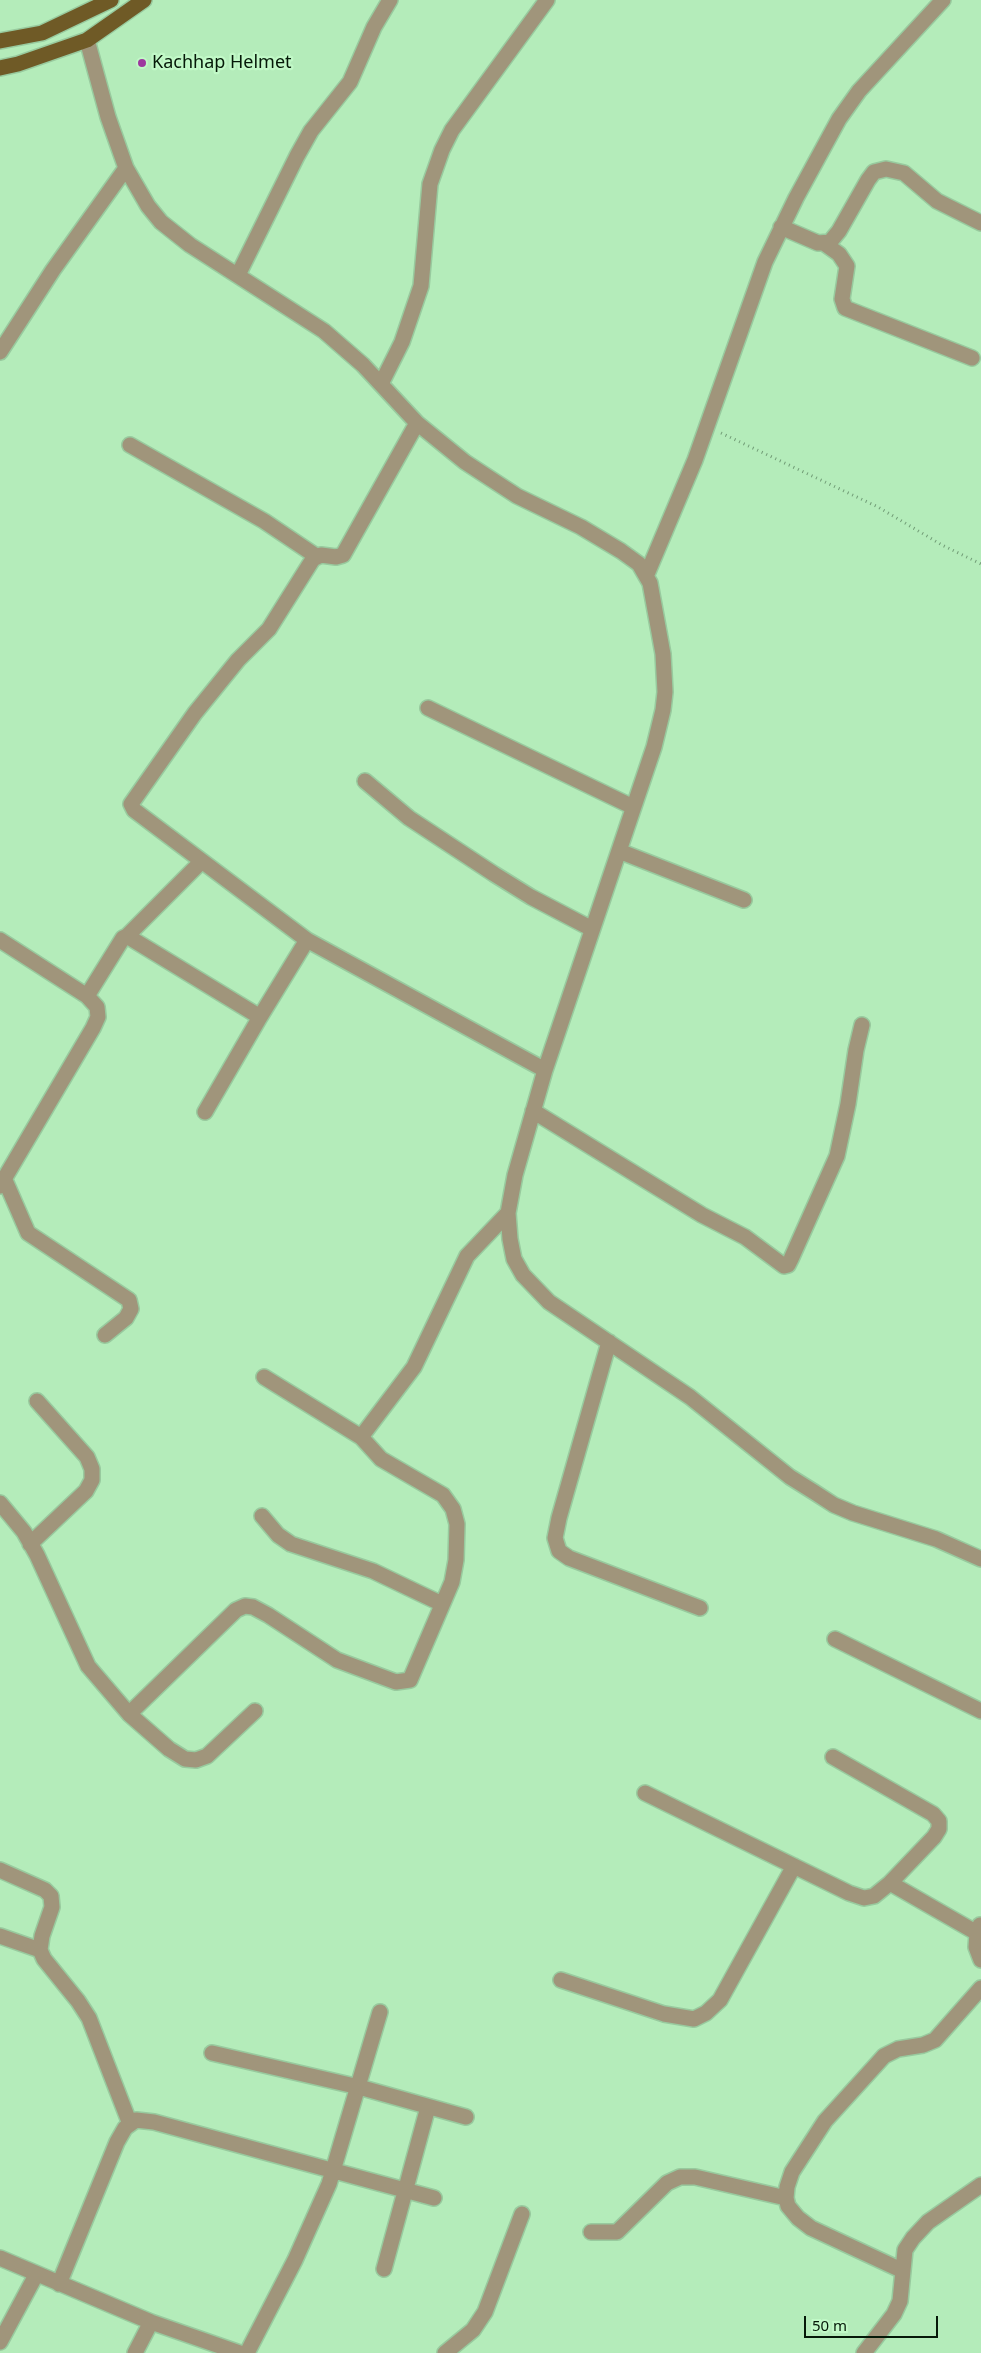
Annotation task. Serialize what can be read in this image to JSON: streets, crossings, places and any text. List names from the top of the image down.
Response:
{
  "places": ["Kachhap Helmet"],
  "scale_bar": "50 m"
}
